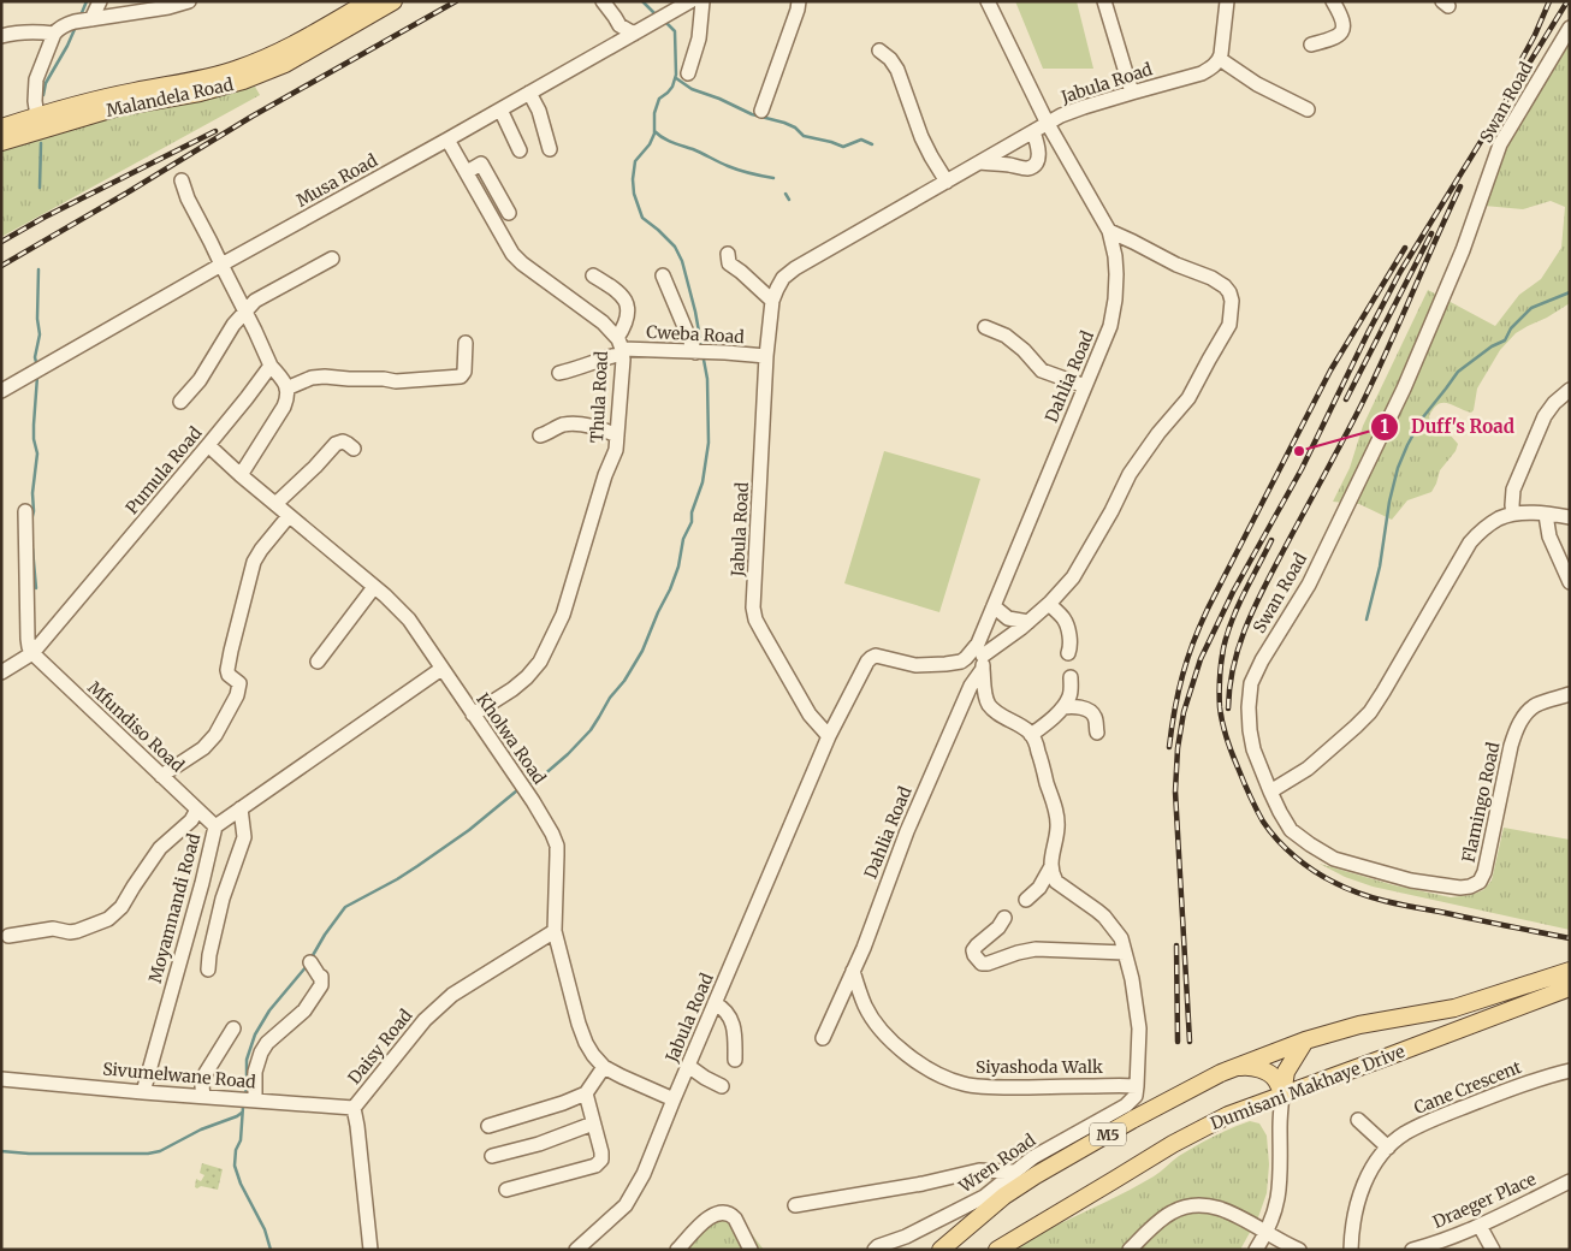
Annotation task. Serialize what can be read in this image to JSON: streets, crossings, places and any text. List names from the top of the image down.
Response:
{
  "streets": {
    "main road": ["Malandela Road", "Dumisani Makhaye Drive", "M5"],
    "street": [
      "Jabula Road",
      "Swan Road",
      "Musa Road",
      "Cweba Road",
      "Dahlia Road",
      "Thula Road",
      "Pumula Road",
      "Mfundiso Road",
      "Kholwa Road",
      "Flamingo Road",
      "Moyamnandi Road",
      "Daisy Road",
      "Siyashoda Walk",
      "Sivumelwane Road",
      "Cane Crescent",
      "Wren Road",
      "Draeger Place"
    ]
  },
  "crossings": [
    ["Jabula Road", "Cweba Road"],
    ["Jabula Road", "Dahlia Road"],
    ["Jabula Road", "Kholwa Road"],
    ["Swan Road", "Flamingo Road"],
    ["Musa Road", "Thula Road"],
    ["Cweba Road", "Thula Road"],
    ["Dahlia Road", "Siyashoda Walk"],
    ["Thula Road", "Kholwa Road"],
    ["Pumula Road", "Mfundiso Road"],
    ["Pumula Road", "Kholwa Road"],
    ["Mfundiso Road", "Moyamnandi Road"],
    ["Kholwa Road", "Moyamnandi Road"],
    ["Kholwa Road", "Daisy Road"],
    ["Moyamnandi Road", "Sivumelwane Road"],
    ["Daisy Road", "Sivumelwane Road"],
    ["Siyashoda Walk", "Wren Road"]
  ],
  "places": ["Duff's Road"]
}
